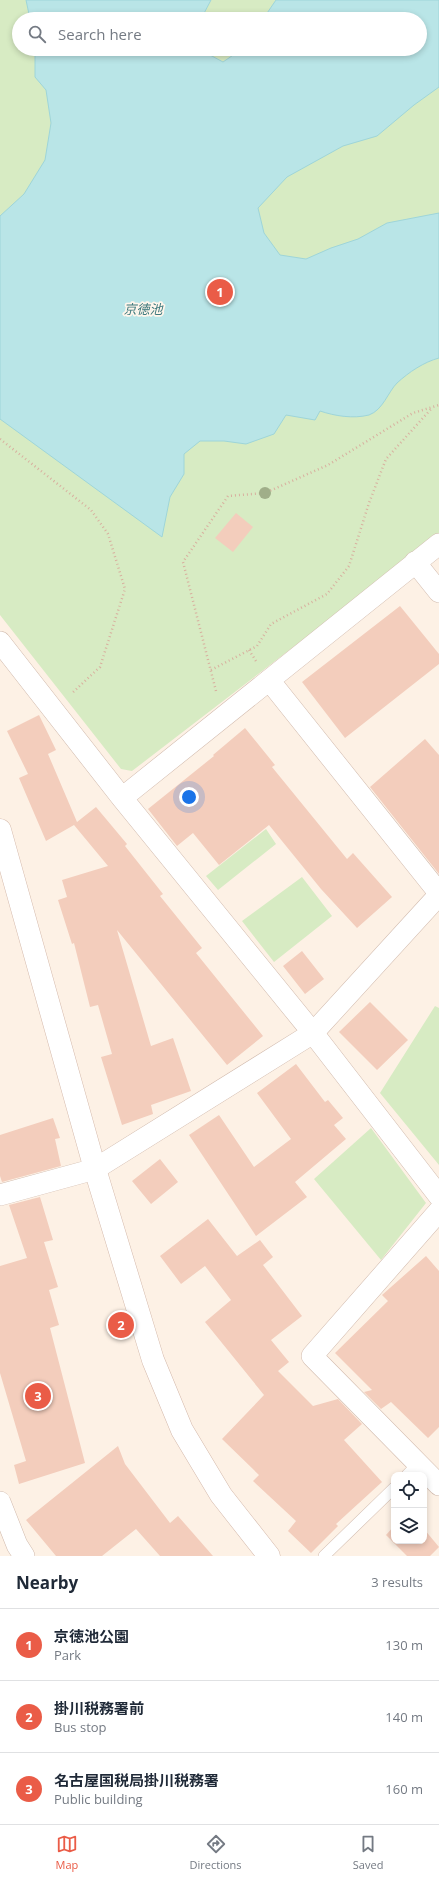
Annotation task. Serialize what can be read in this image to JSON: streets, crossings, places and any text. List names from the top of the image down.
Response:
{
  "water": ["京徳池"],
  "page": {
    "search": "Search here",
    "pins": ["1", "2", "3"],
    "heading": ["Nearby", "3 results"],
    "list": [
      {
        "mark": "1",
        "name": "京徳池公園",
        "note": "Park",
        "value": "130 m"
      },
      {
        "mark": "2",
        "name": "掛川税務署前",
        "note": "Bus stop",
        "value": "140 m"
      },
      {
        "mark": "3",
        "name": "名古屋国税局掛川税務署",
        "note": "Public building",
        "value": "160 m"
      }
    ],
    "nav": ["Map", "Directions", "Saved"]
  }
}
